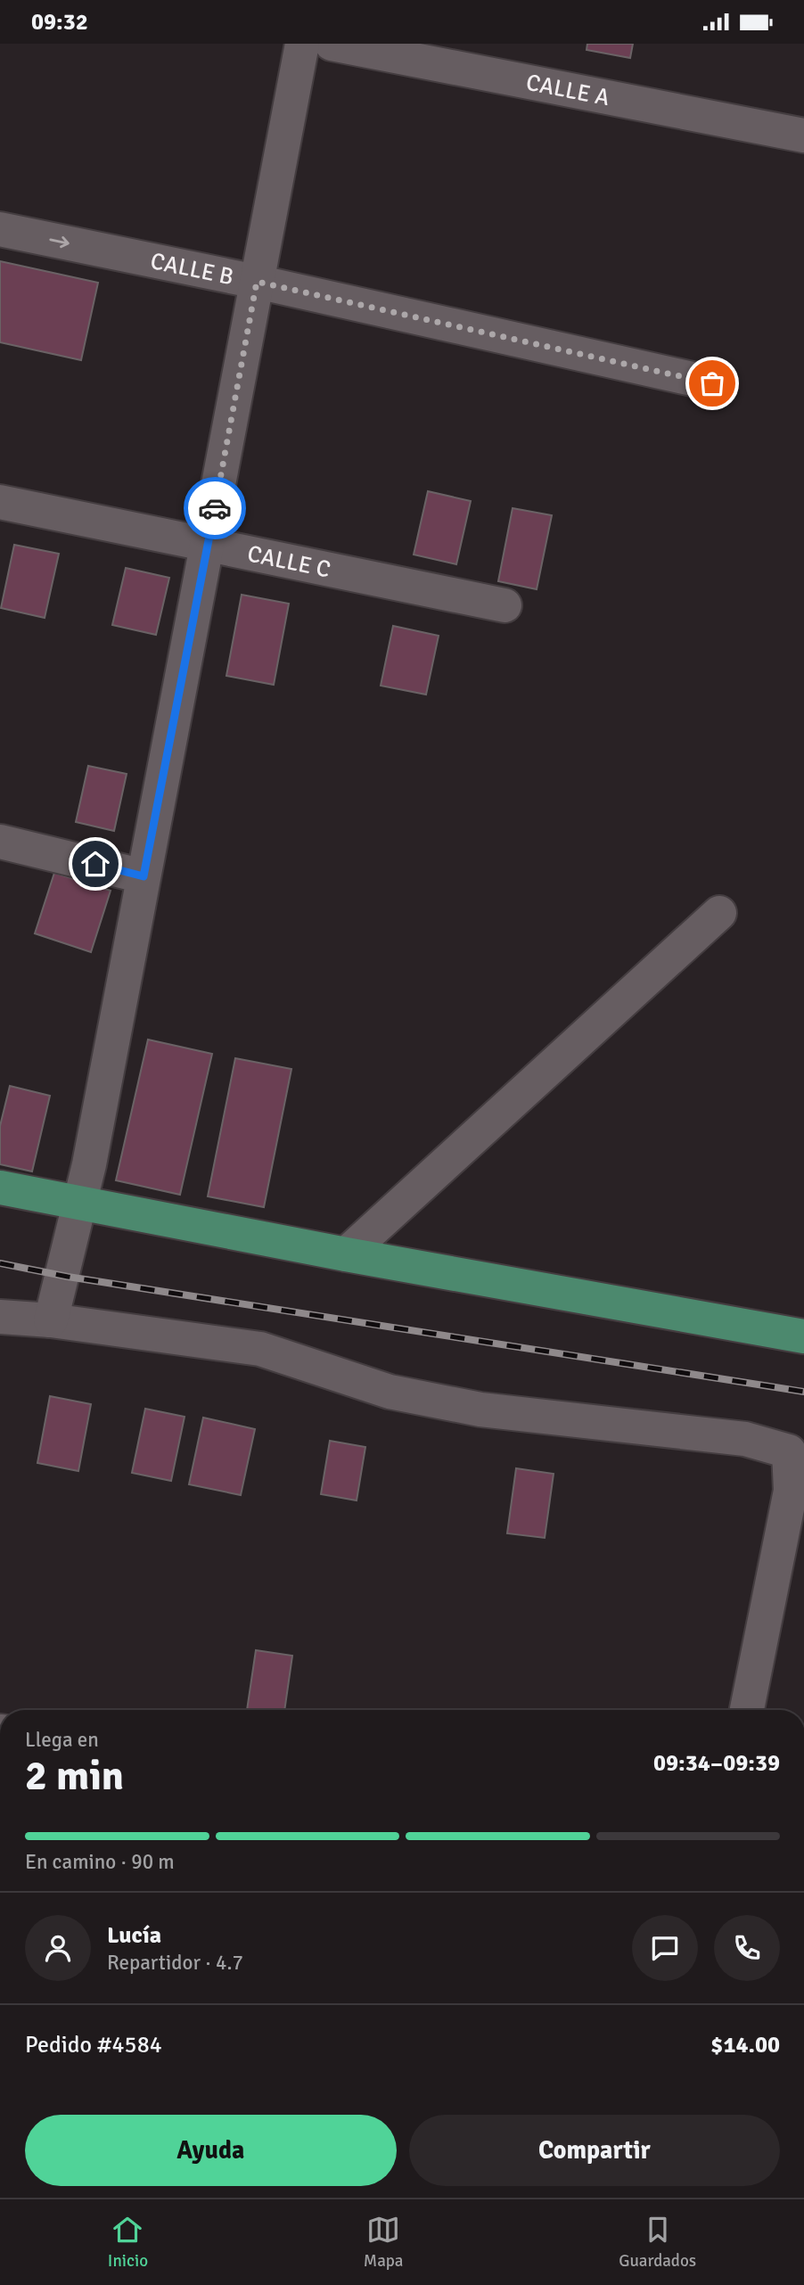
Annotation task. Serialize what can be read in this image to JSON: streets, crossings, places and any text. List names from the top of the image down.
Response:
{
  "streets": {
    "street": ["CALLE A", "CALLE B", "CALLE C"]
  },
  "one_way": ["CALLE B"],
  "page": {
    "status": "09:32",
    "heading": ["2 min", "Llega en", "09:34–09:39"],
    "panel": [
      "Lucía",
      "Repartidor · 4.7",
      "Pedido #4584",
      "$14.00"
    ],
    "bar": "En camino · 90 m",
    "buttons": ["Ayuda", "Compartir"],
    "tabs": ["Inicio", "Mapa", "Guardados"]
  }
}
